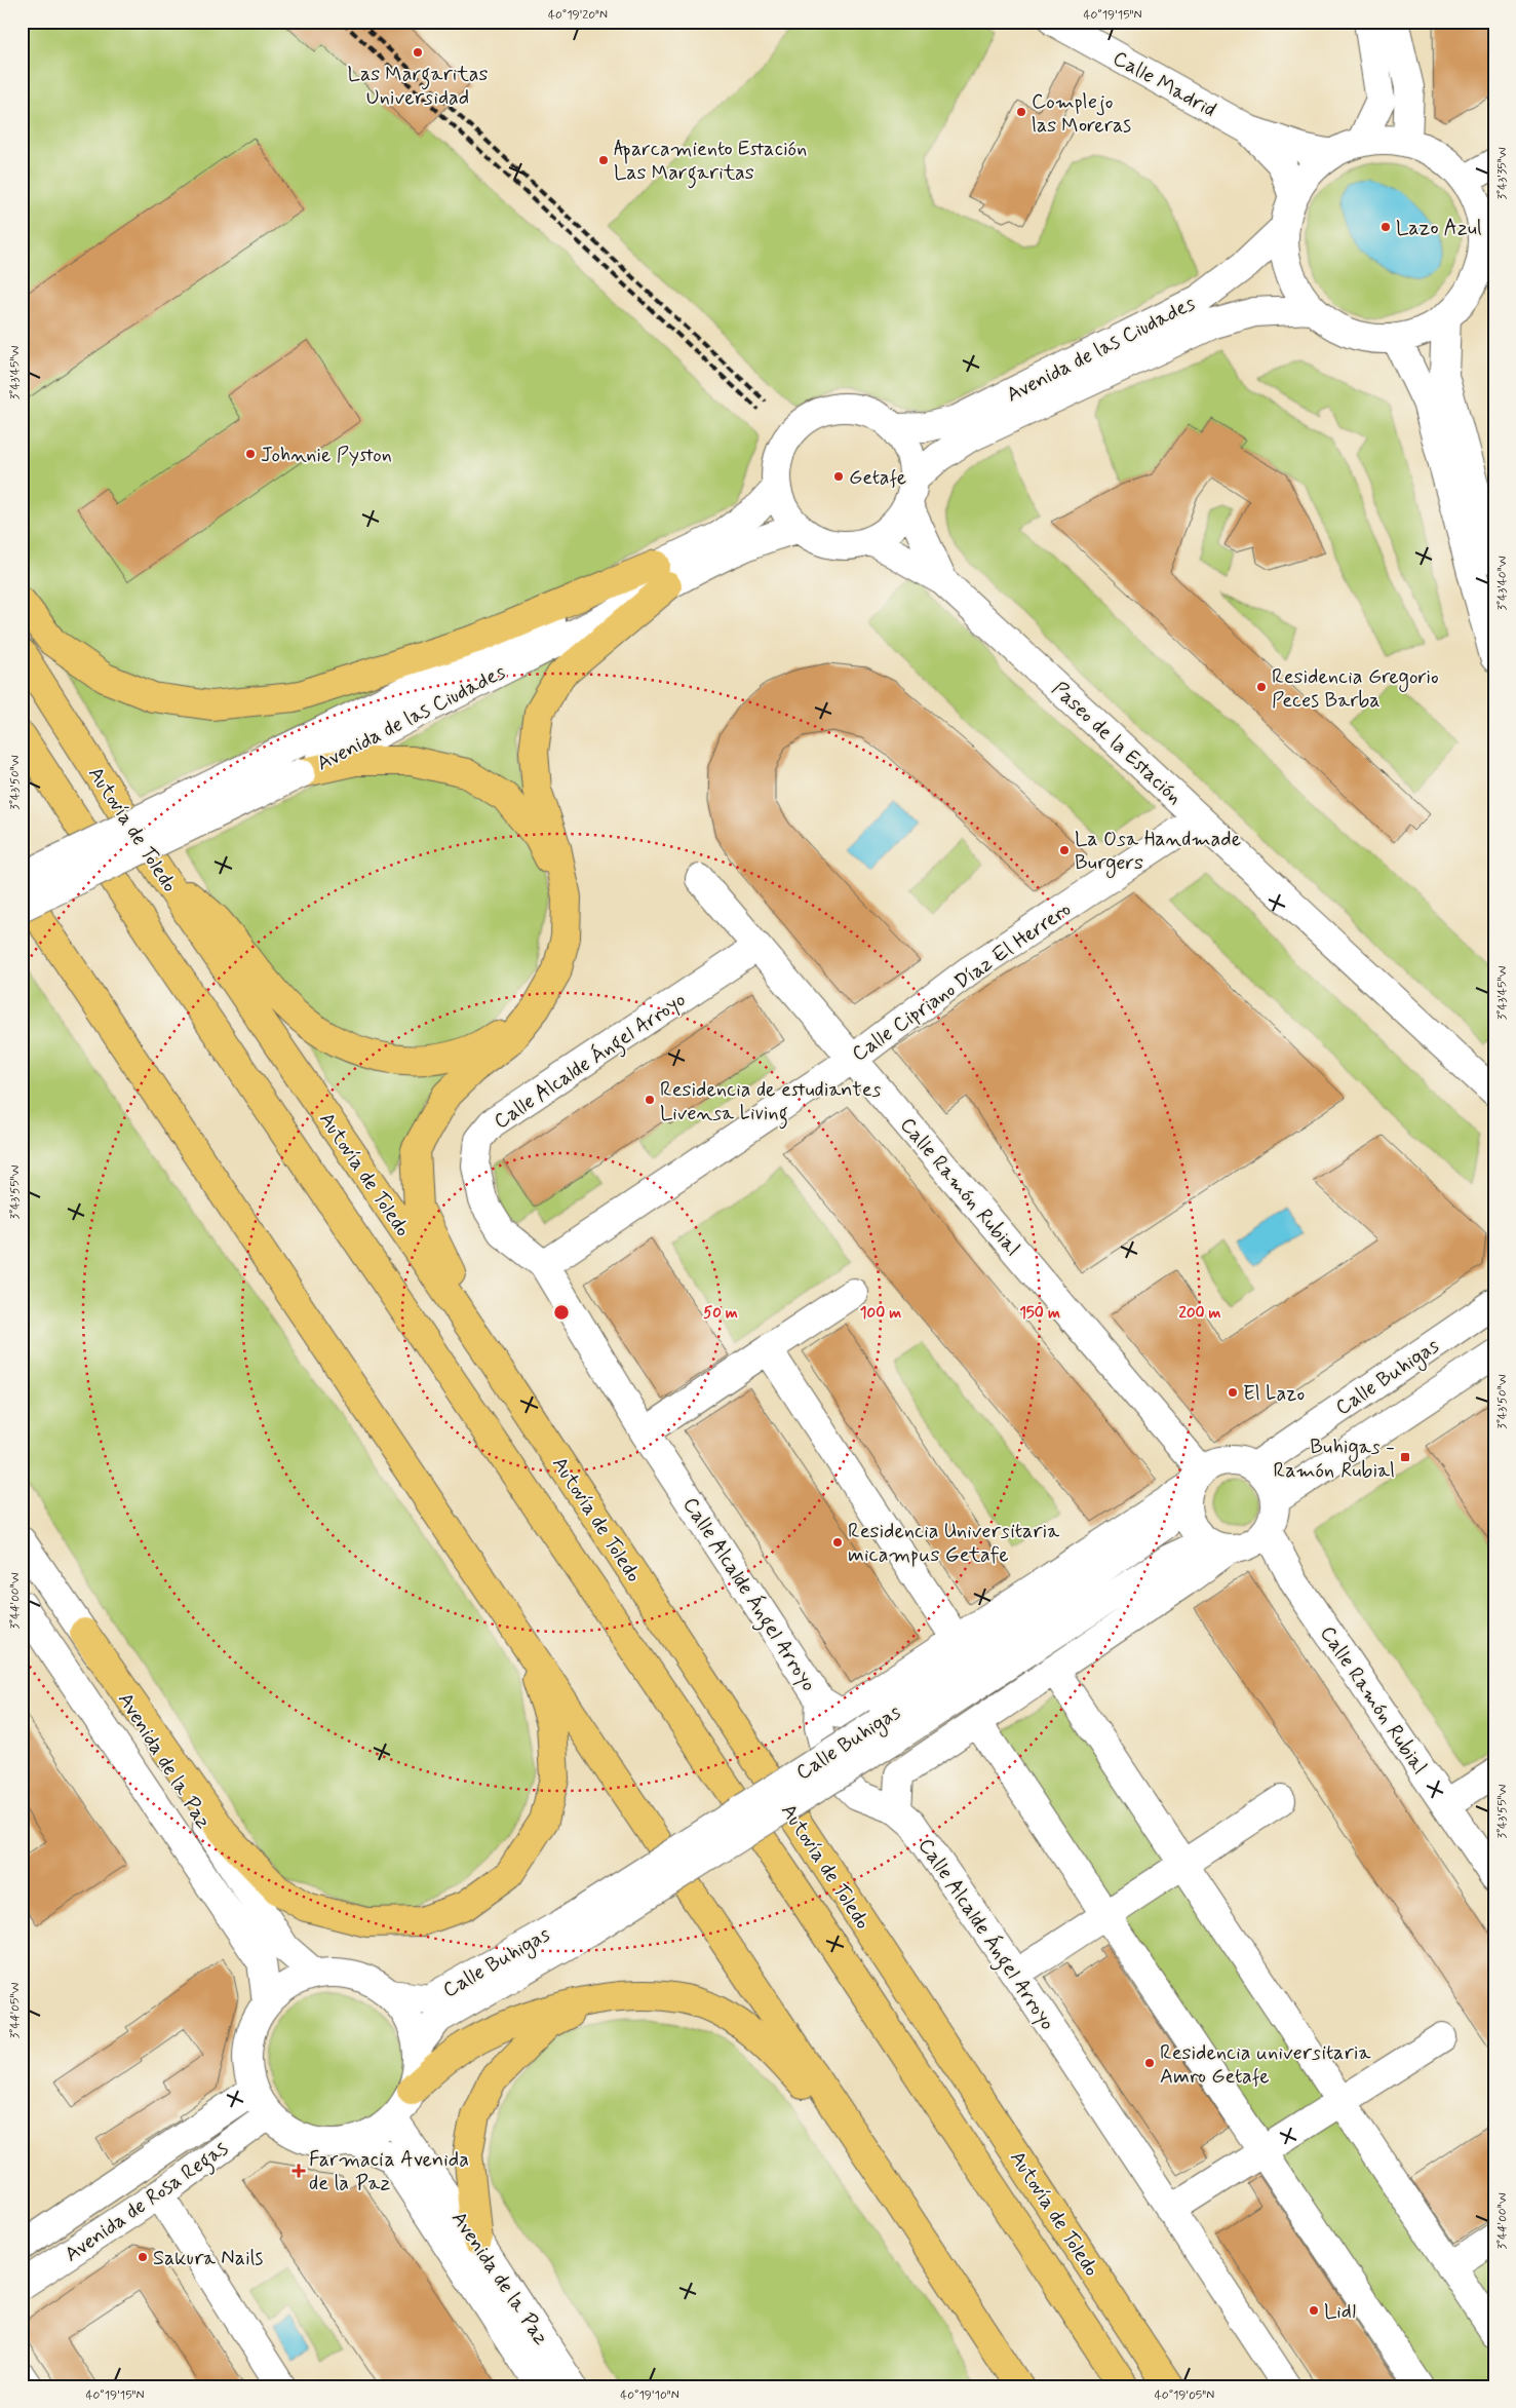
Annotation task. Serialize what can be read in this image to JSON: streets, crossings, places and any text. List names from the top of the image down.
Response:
{
  "streets": {
    "highway": ["Autovía de Toledo"],
    "street": [
      "Calle Madrid",
      "Avenida de las Ciudades",
      "Paseo de la Estación",
      "Calle Cipriano Díaz El Herrero",
      "Calle Alcalde Ángel Arroyo",
      "Calle Ramón Rubial",
      "Calle Buhigas",
      "Avenida de la Paz",
      "Avenida de Rosa Regas"
    ]
  },
  "crossings": [
    ["Avenida de las Ciudades", "Paseo de la Estación"],
    ["Paseo de la Estación", "Calle Cipriano Díaz El Herrero"],
    ["Calle Cipriano Díaz El Herrero", "Calle Alcalde Ángel Arroyo"],
    ["Calle Cipriano Díaz El Herrero", "Calle Ramón Rubial"],
    ["Calle Alcalde Ángel Arroyo", "Calle Ramón Rubial"],
    ["Calle Ramón Rubial", "Calle Buhigas"],
    ["Calle Buhigas", "Avenida de la Paz"],
    ["Calle Buhigas", "Avenida de Rosa Regas"],
    ["Avenida de la Paz", "Avenida de Rosa Regas"]
  ],
  "places": {
    "other": [
      "Las Margaritas Universidad",
      "Complejo las Moreras",
      "Aparcamiento Estación Las Margaritas",
      "Lazo Azul",
      "Johnnie Pyston",
      "Getafe",
      "Residencia Gregorio Peces Barba",
      "La Osa Handmade Burgers",
      "Residencia de estudiantes Livensa Living",
      "El Lazo",
      "Residencia Universitaria micampus Getafe",
      "Residencia universitaria Amro Getafe",
      "Sakura Nails",
      "Lidl"
    ],
    "transit": ["Buhigas - Ramón Rubial"],
    "health": ["Farmacia Avenida de la Paz"]
  },
  "coordinates": [
    "40°19'20\"N",
    "40°19'15\"N",
    "3°43'35\"W",
    "3°43'45\"W",
    "3°43'40\"W",
    "3°43'50\"W",
    "3°43'55\"W",
    "3°44'00\"W",
    "3°44'05\"W",
    "40°19'10\"N",
    "40°19'05\"N"
  ],
  "rings": [
    "50 m",
    "100 m",
    "150 m",
    "200 m"
  ]
}
